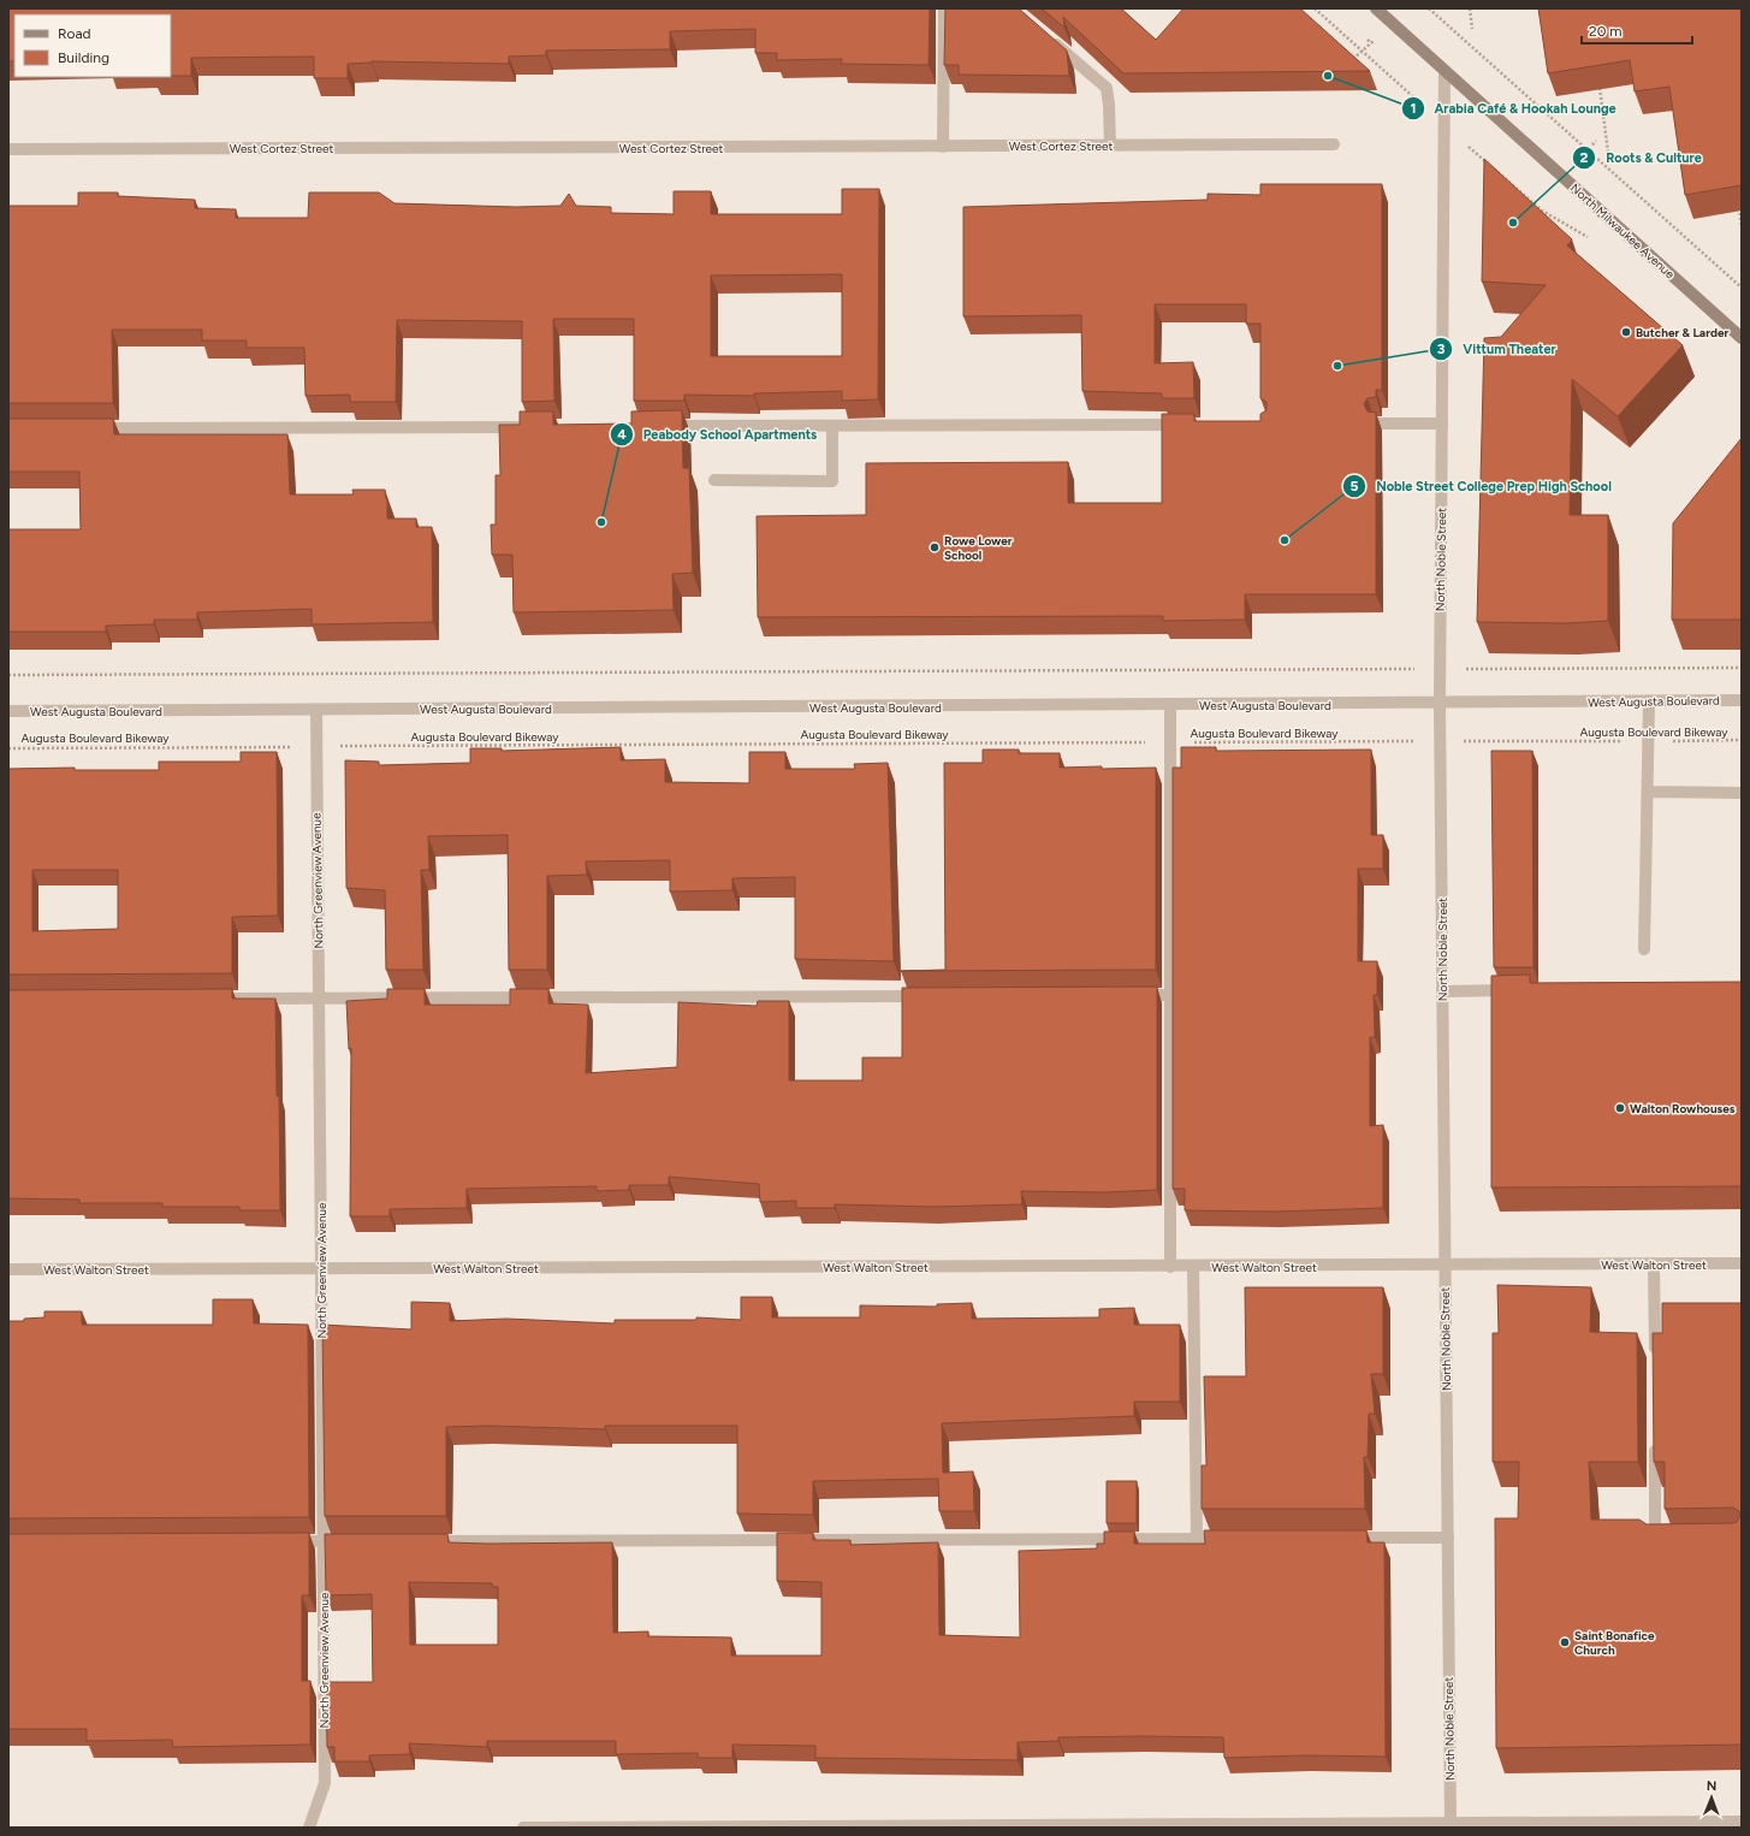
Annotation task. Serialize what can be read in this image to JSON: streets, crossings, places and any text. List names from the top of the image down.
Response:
{
  "streets": {
    "main road": ["North Milwaukee Avenue"],
    "street": [
      "West Cortez Street",
      "North Noble Street",
      "West Augusta Boulevard",
      "North Greenview Avenue",
      "West Walton Street"
    ],
    "path": ["Augusta Boulevard Bikeway"]
  },
  "crossings": [
    ["North Milwaukee Avenue", "North Noble Street"],
    ["North Noble Street", "West Augusta Boulevard"],
    ["North Noble Street", "Augusta Boulevard Bikeway"],
    ["North Noble Street", "West Walton Street"],
    ["West Augusta Boulevard", "North Greenview Avenue"],
    ["Augusta Boulevard Bikeway", "North Greenview Avenue"],
    ["North Greenview Avenue", "West Walton Street"]
  ],
  "places": [
    "Arabia Café & Hookah Lounge",
    "Roots & Culture",
    "Butcher & Larder",
    "Vittum Theater",
    "Peabody School Apartments",
    "Noble Street College Prep High School",
    "Rowe Lower School",
    "Walton Rowhouses",
    "Saint Bonafice Church"
  ],
  "legend": ["Road", "Building"],
  "scale_bar": "20 m",
  "north": "top"
}
